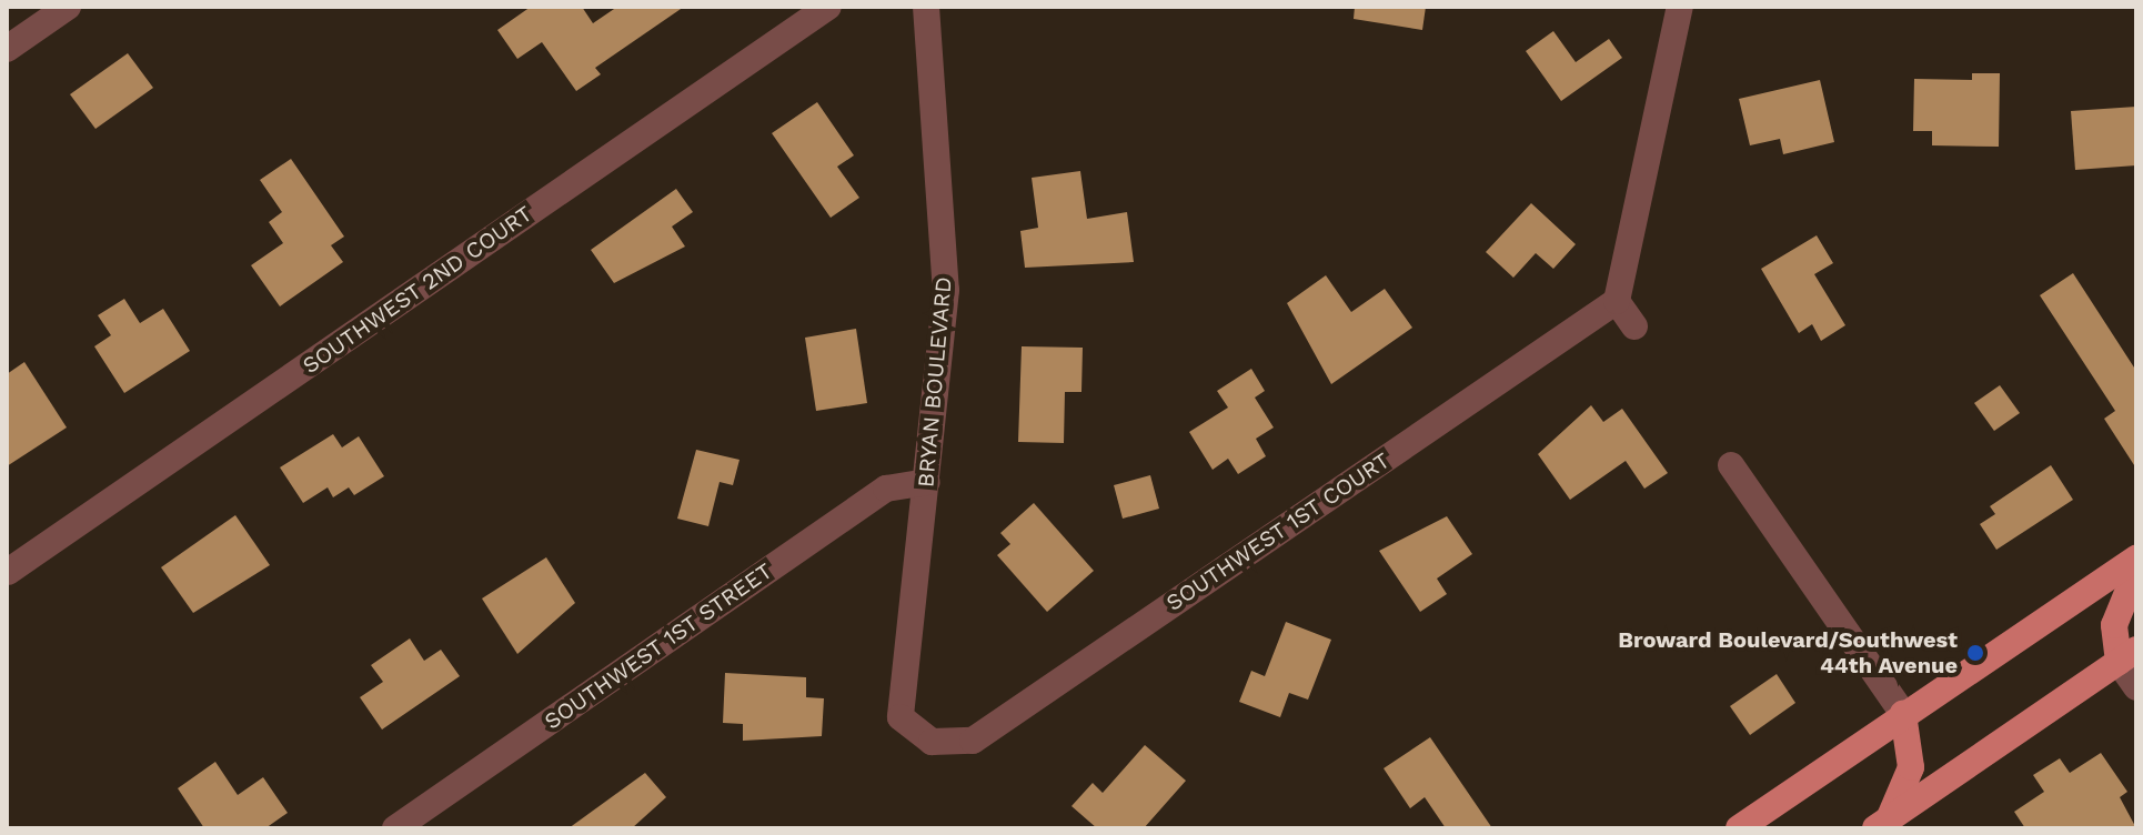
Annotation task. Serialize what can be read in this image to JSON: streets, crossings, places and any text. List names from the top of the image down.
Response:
{
  "streets": {
    "street": [
      "SOUTHWEST 2ND COURT",
      "BRYAN BOULEVARD",
      "SOUTHWEST 1ST COURT",
      "SOUTHWEST 1ST STREET"
    ]
  },
  "crossings": [
    ["BRYAN BOULEVARD", "SOUTHWEST 1ST COURT"],
    ["BRYAN BOULEVARD", "SOUTHWEST 1ST STREET"]
  ],
  "places": ["Broward Boulevard/Southwest 44th Avenue"]
}
